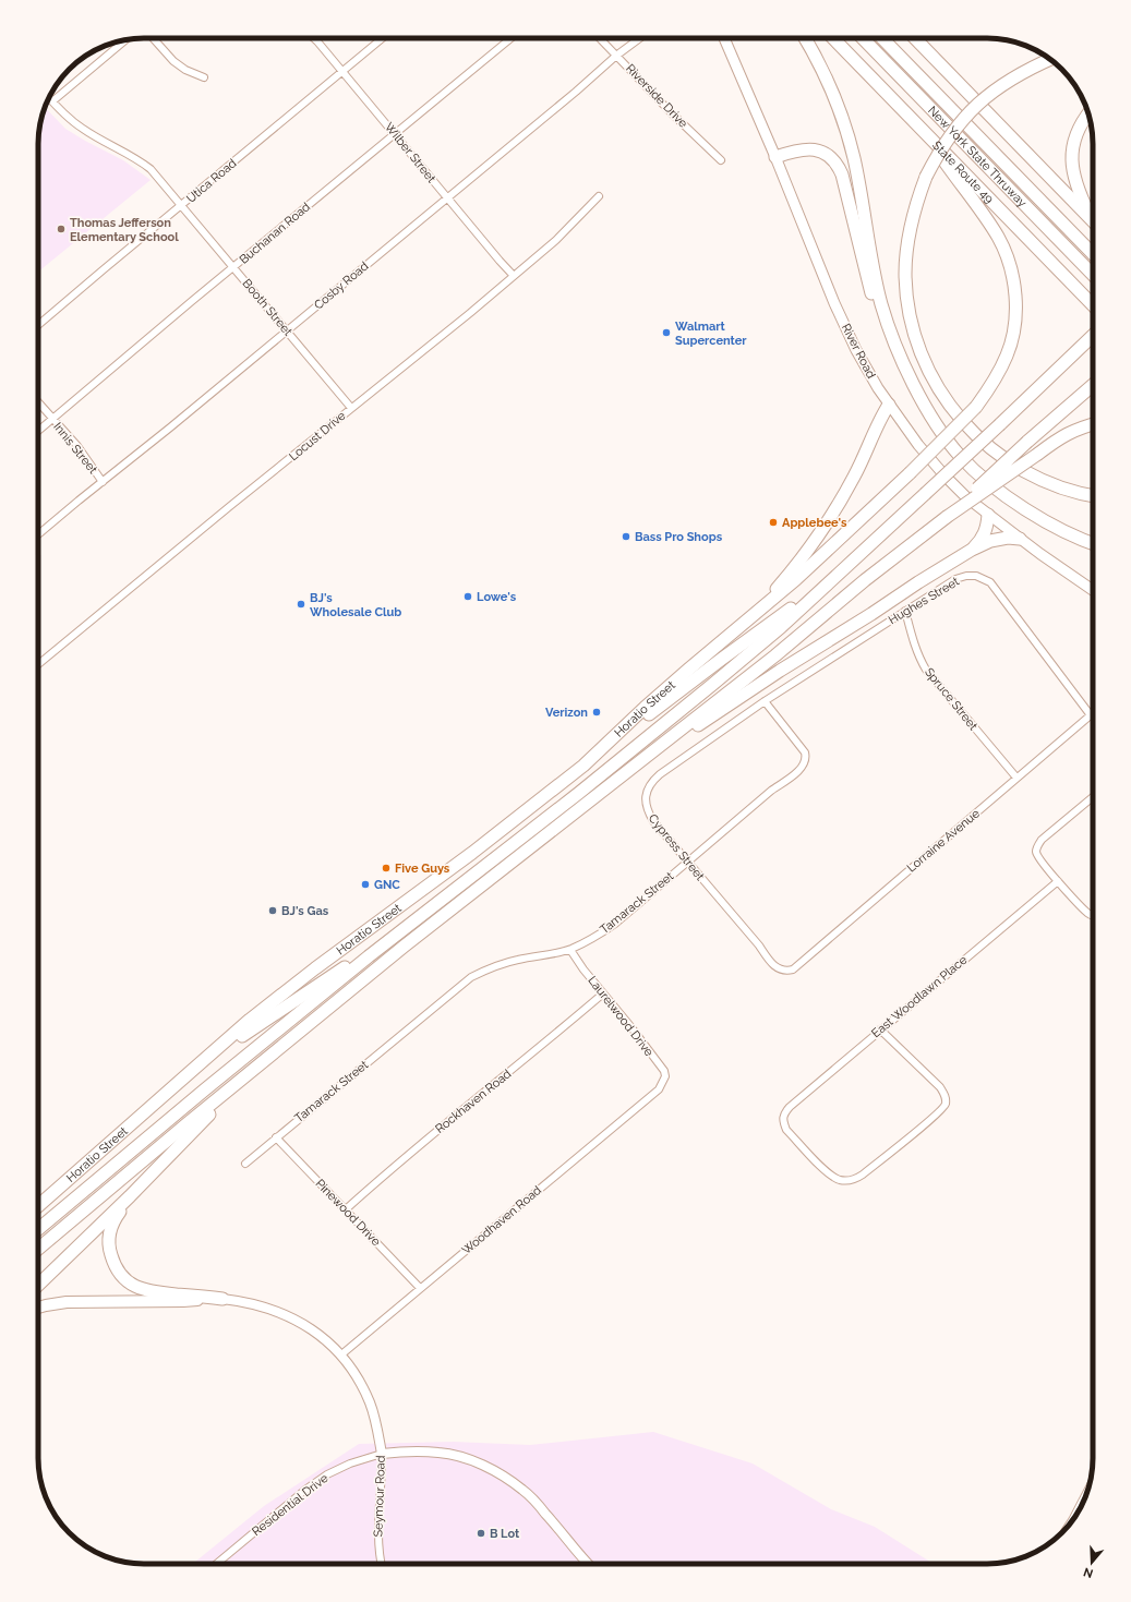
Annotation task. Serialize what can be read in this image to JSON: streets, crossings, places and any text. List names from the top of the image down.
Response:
{
  "streets": {
    "highway": ["New York State Thruway", "State Route 49", "Horatio Street"],
    "main road": ["River Road"],
    "street": [
      "Riverside Drive",
      "Wilber Street",
      "Utica Road",
      "Buchanan Road",
      "Cosby Road",
      "Booth Street",
      "Locust Drive",
      "Innis Street",
      "Hughes Street",
      "Spruce Street",
      "Lorraine Avenue",
      "Cypress Street",
      "Tamarack Street",
      "East Woodlawn Place",
      "Laurelwood Drive",
      "Rockhaven Road",
      "Pinewood Drive",
      "Woodhaven Road",
      "Seymour Road",
      "Residential Drive"
    ]
  },
  "crossings": [
    ["Riverside Drive", "Cosby Road"],
    ["Wilber Street", "Utica Road"],
    ["Wilber Street", "Buchanan Road"],
    ["Wilber Street", "Cosby Road"],
    ["Wilber Street", "Locust Drive"],
    ["Utica Road", "Booth Street"],
    ["Buchanan Road", "Booth Street"],
    ["Buchanan Road", "Innis Street"],
    ["Cosby Road", "Booth Street"],
    ["Cosby Road", "Innis Street"],
    ["Booth Street", "Locust Drive"],
    ["Hughes Street", "Spruce Street"],
    ["Hughes Street", "Lorraine Avenue"],
    ["Hughes Street", "Cypress Street"],
    ["Hughes Street", "Tamarack Street"],
    ["Spruce Street", "Lorraine Avenue"],
    ["Lorraine Avenue", "Cypress Street"],
    ["Cypress Street", "Tamarack Street"],
    ["Tamarack Street", "Laurelwood Drive"],
    ["Tamarack Street", "Pinewood Drive"],
    ["Laurelwood Drive", "Rockhaven Road"],
    ["Laurelwood Drive", "Woodhaven Road"],
    ["Rockhaven Road", "Pinewood Drive"],
    ["Pinewood Drive", "Woodhaven Road"],
    ["Woodhaven Road", "Seymour Road"],
    ["Seymour Road", "Residential Drive"]
  ],
  "places": [
    "Thomas Jefferson Elementary School",
    "Walmart Supercenter",
    "Applebee's",
    "Bass Pro Shops",
    "Lowe's",
    "BJ's Wholesale Club",
    "Verizon",
    "Five Guys",
    "GNC",
    "BJ's Gas",
    "B Lot"
  ],
  "north": "bottom"
}
